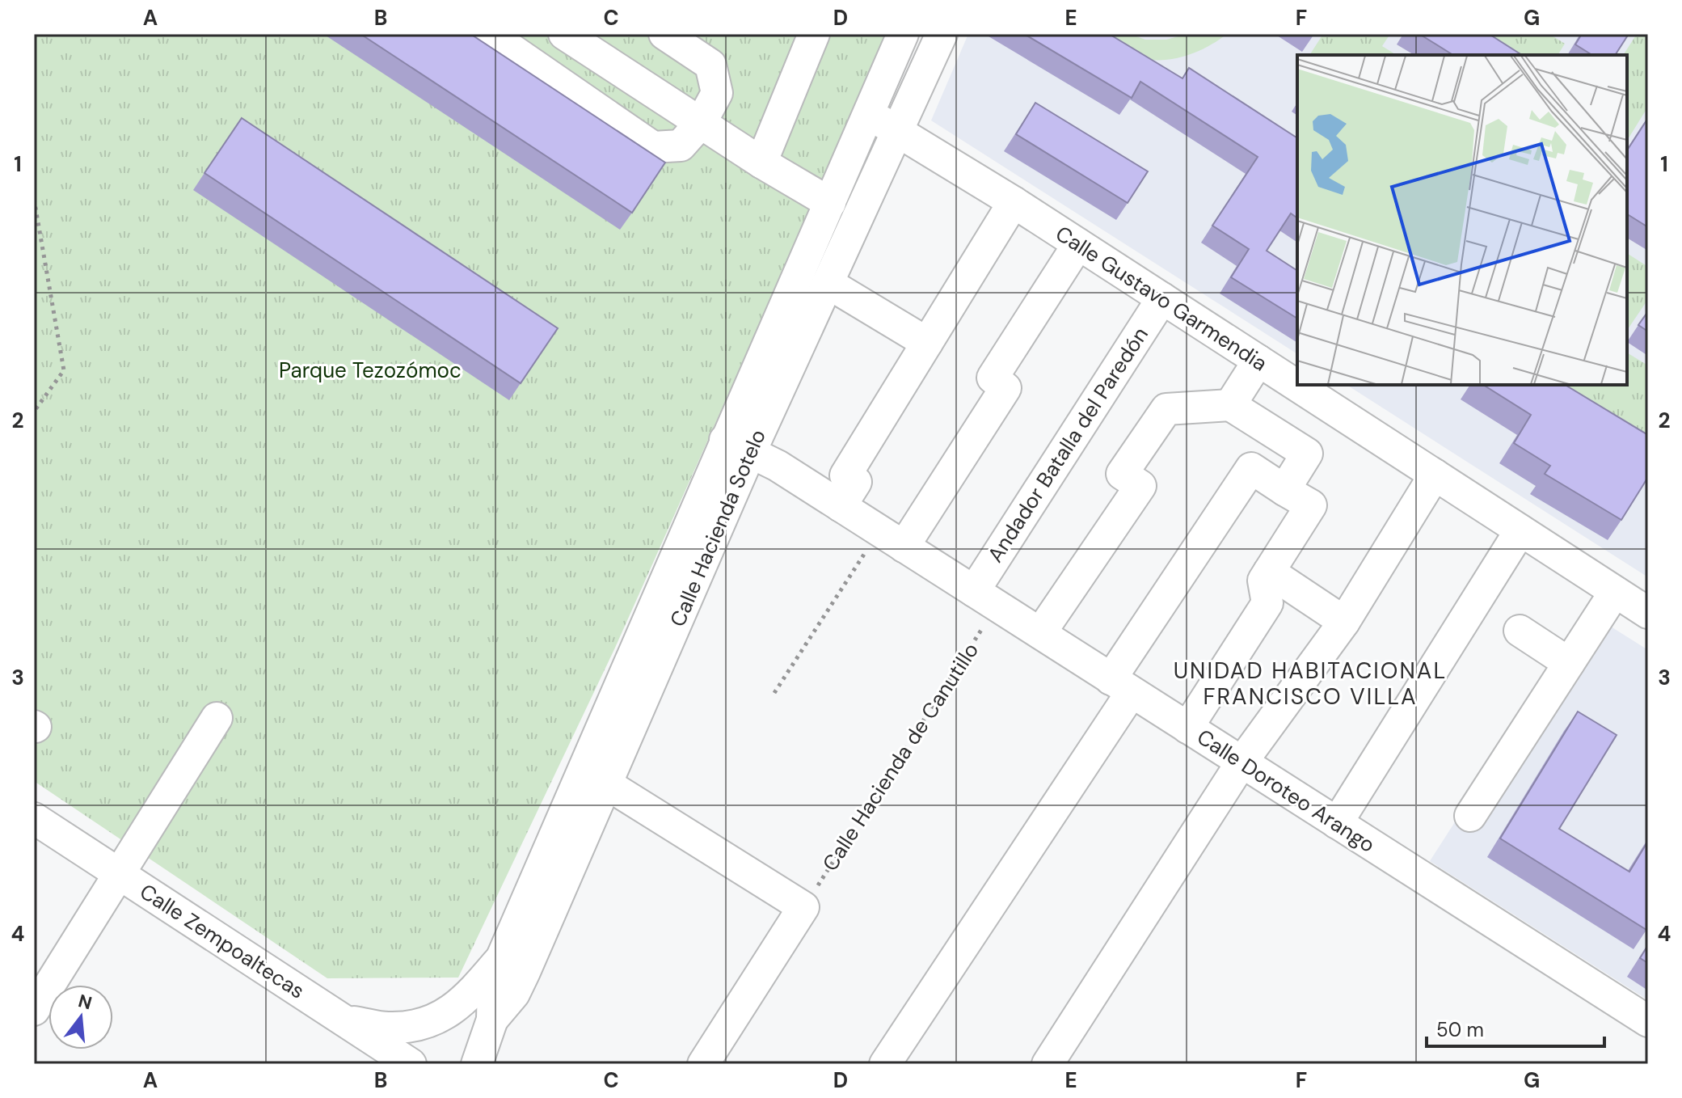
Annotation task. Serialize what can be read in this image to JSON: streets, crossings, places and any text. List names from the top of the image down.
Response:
{
  "streets": {
    "street": [
      "Calle Gustavo Garmendia",
      "Andador Batalla del Paredón",
      "Calle Hacienda Sotelo",
      "Calle Doroteo Arango",
      "Calle Zempoaltecas"
    ],
    "path": ["Calle Hacienda de Canutillo"]
  },
  "crossings": [
    ["Calle Gustavo Garmendia", "Andador Batalla del Paredón"],
    ["Calle Gustavo Garmendia", "Calle Hacienda Sotelo"],
    ["Andador Batalla del Paredón", "Calle Hacienda de Canutillo"],
    ["Andador Batalla del Paredón", "Calle Doroteo Arango"],
    ["Calle Hacienda Sotelo", "Calle Doroteo Arango"],
    ["Calle Hacienda de Canutillo", "Calle Doroteo Arango"]
  ],
  "districts": ["UNIDAD HABITACIONAL FRANCISCO VILLA"],
  "parks": ["Parque Tezozómoc"],
  "scale_bar": "50 m",
  "north": "top",
  "grid": {
    "columns": [
      "A",
      "B",
      "C",
      "D",
      "E",
      "F",
      "G"
    ],
    "rows": [
      "1",
      "2",
      "3",
      "4"
    ]
  }
}
